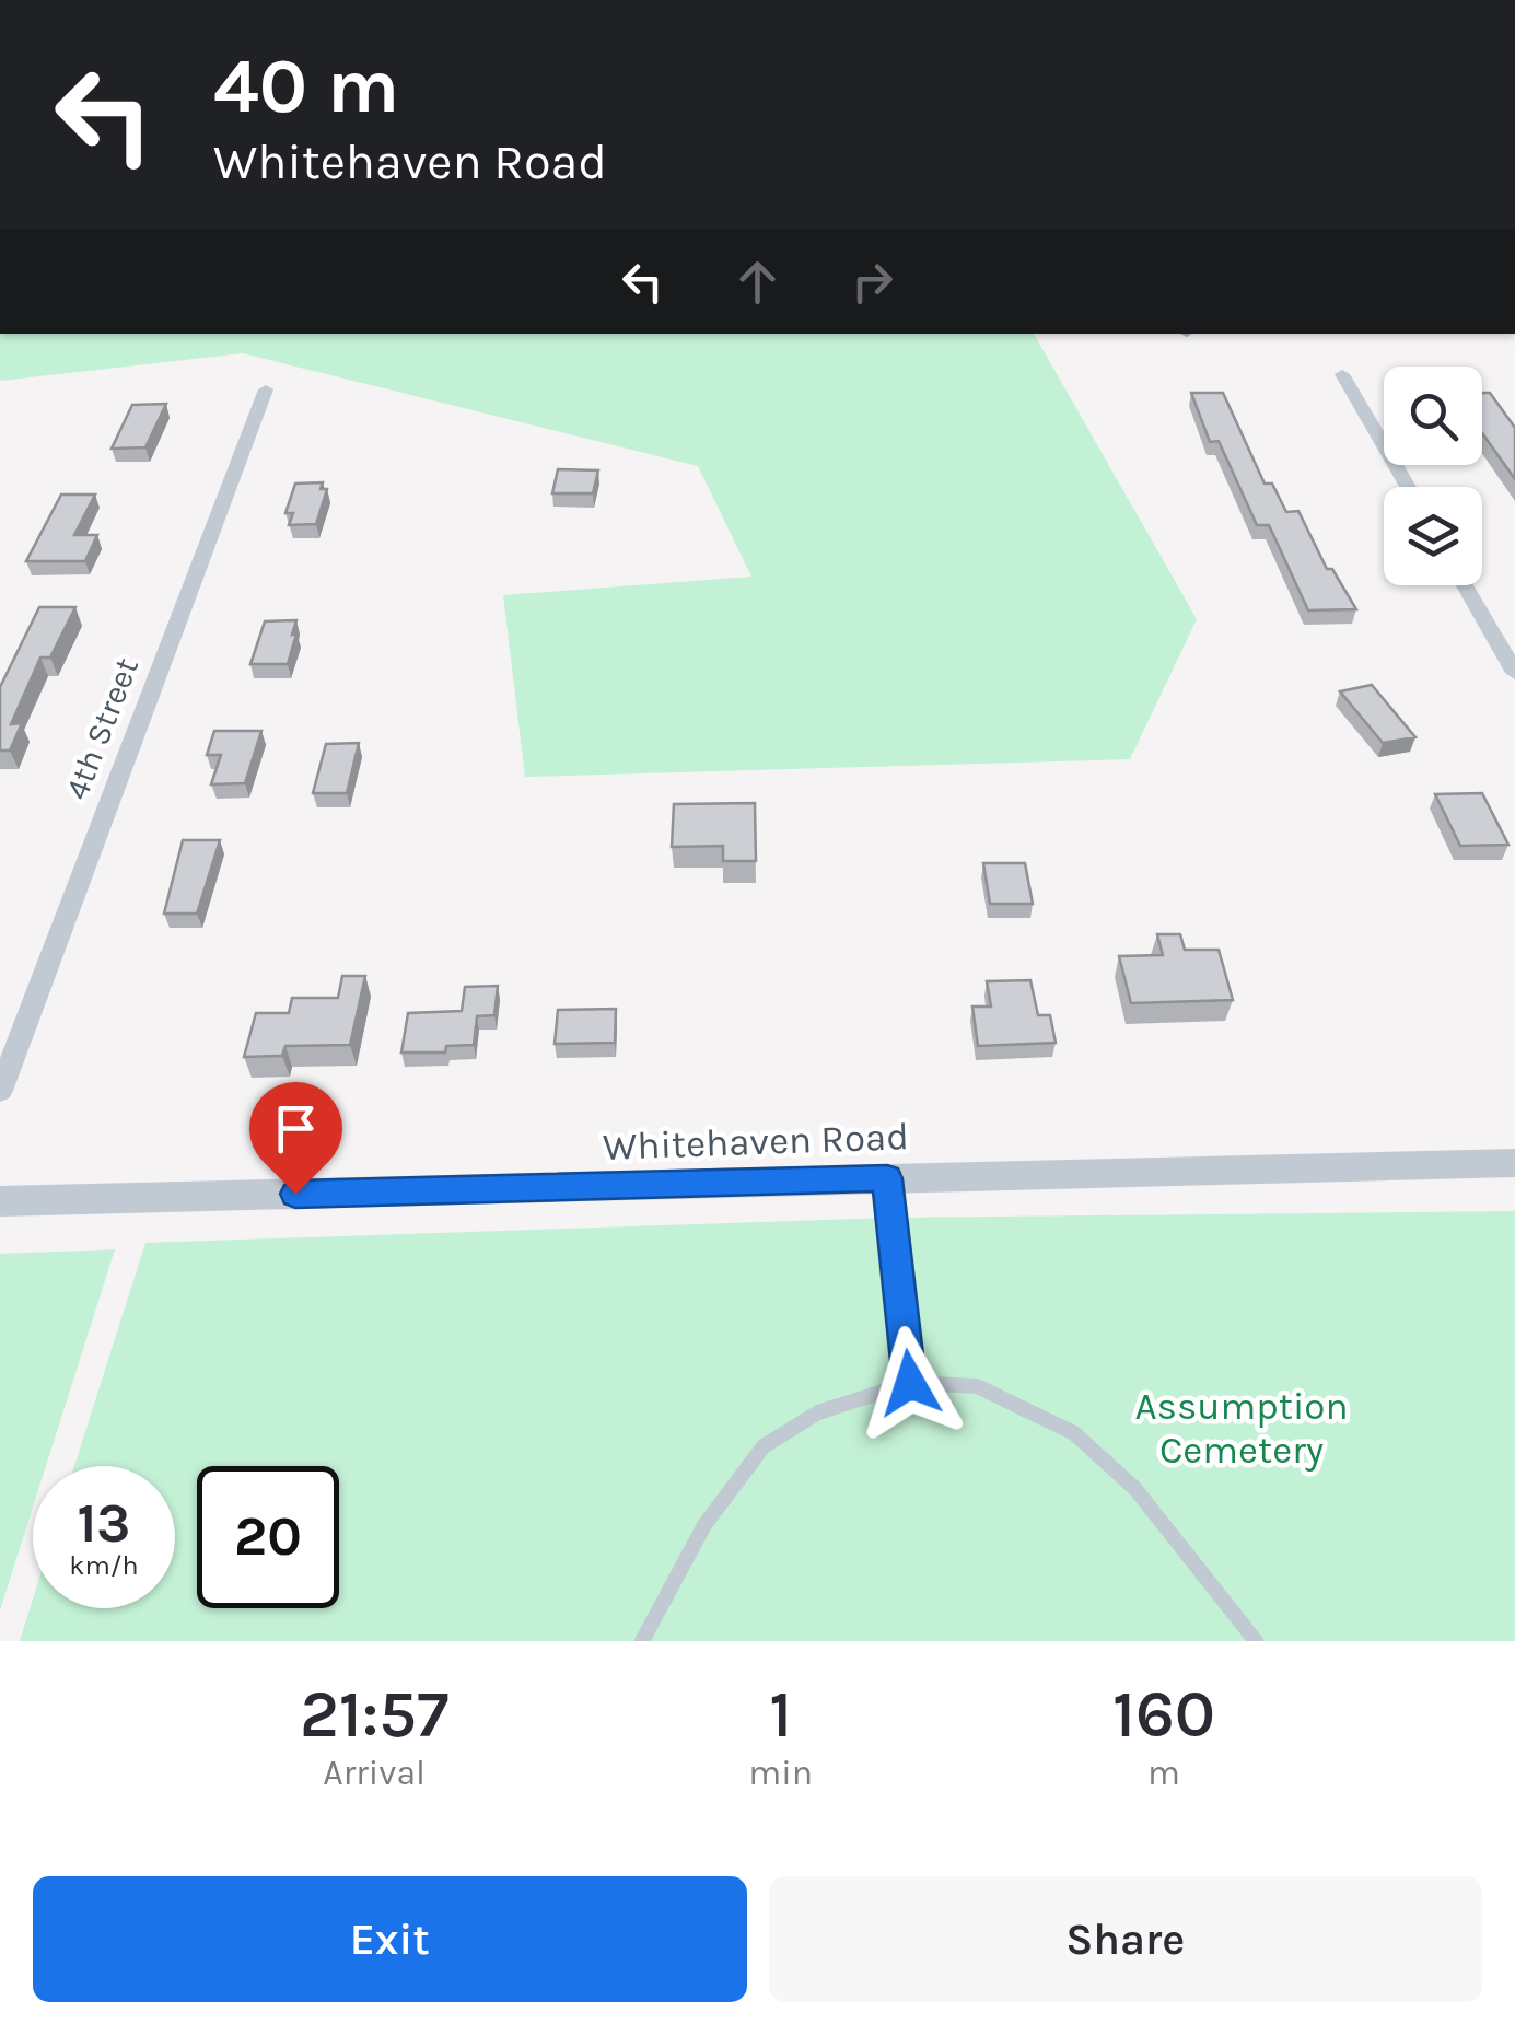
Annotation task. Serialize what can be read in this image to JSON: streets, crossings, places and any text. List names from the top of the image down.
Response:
{
  "streets": {
    "street": ["4th Street", "Whitehaven Road"]
  },
  "parks": ["Assumption Cemetery"],
  "page": {
    "turn": ["40 m", "Whitehaven Road"],
    "speed": "13 km/h",
    "limit": "20",
    "eta": [
      "21:57",
      "Arrival",
      "1",
      "min",
      "160",
      "m"
    ],
    "buttons": ["Exit", "Share"]
  }
}
